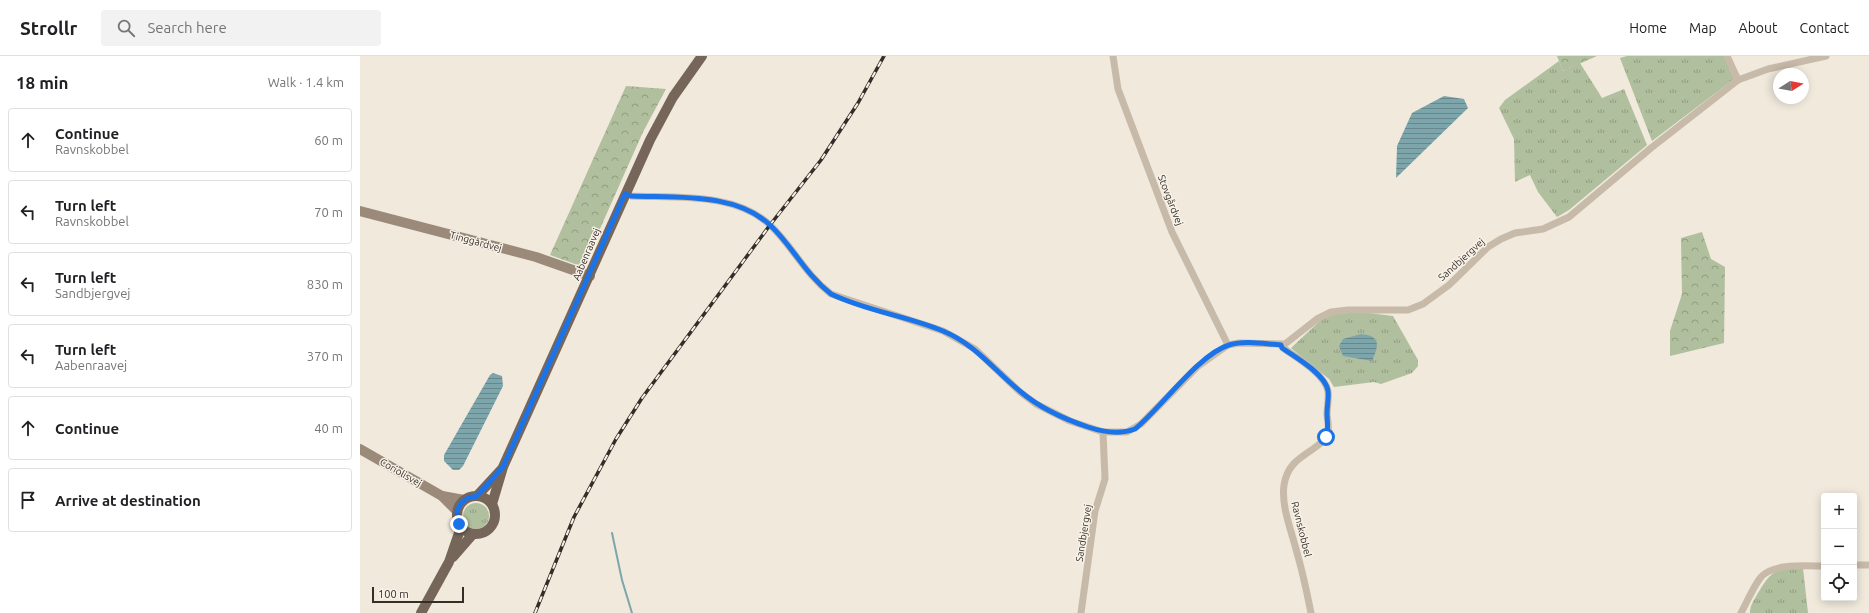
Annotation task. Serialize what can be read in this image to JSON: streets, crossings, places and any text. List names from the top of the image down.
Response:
{
  "streets": {
    "main road": ["Aabenraavej"],
    "street": [
      "Stovgårdvej",
      "Tinggårdvej",
      "Sandbjergvej",
      "Coriolisvej",
      "Ravnskobbel"
    ]
  },
  "crossings": [
    ["Tinggårdvej", "Aabenraavej"],
    ["Aabenraavej", "Coriolisvej"],
    ["Sandbjergvej", "Ravnskobbel"]
  ],
  "scale_bar": "100 m",
  "north": "right",
  "page": {
    "header": "Strollr",
    "search": "Search here",
    "nav": [
      "Home",
      "Map",
      "About",
      "Contact"
    ],
    "heading": ["18 min", "Walk · 1.4 km"],
    "list": [
      ["Continue", "Ravnskobbel", "60 m"],
      ["Turn left", "Ravnskobbel", "70 m"],
      ["Turn left", "Sandbjergvej", "830 m"],
      ["Turn left", "Aabenraavej", "370 m"],
      ["Continue", "40 m"],
      "Arrive at destination"
    ],
    "map_buttons": ["+", "−"],
    "scale": "100 m"
  }
}
